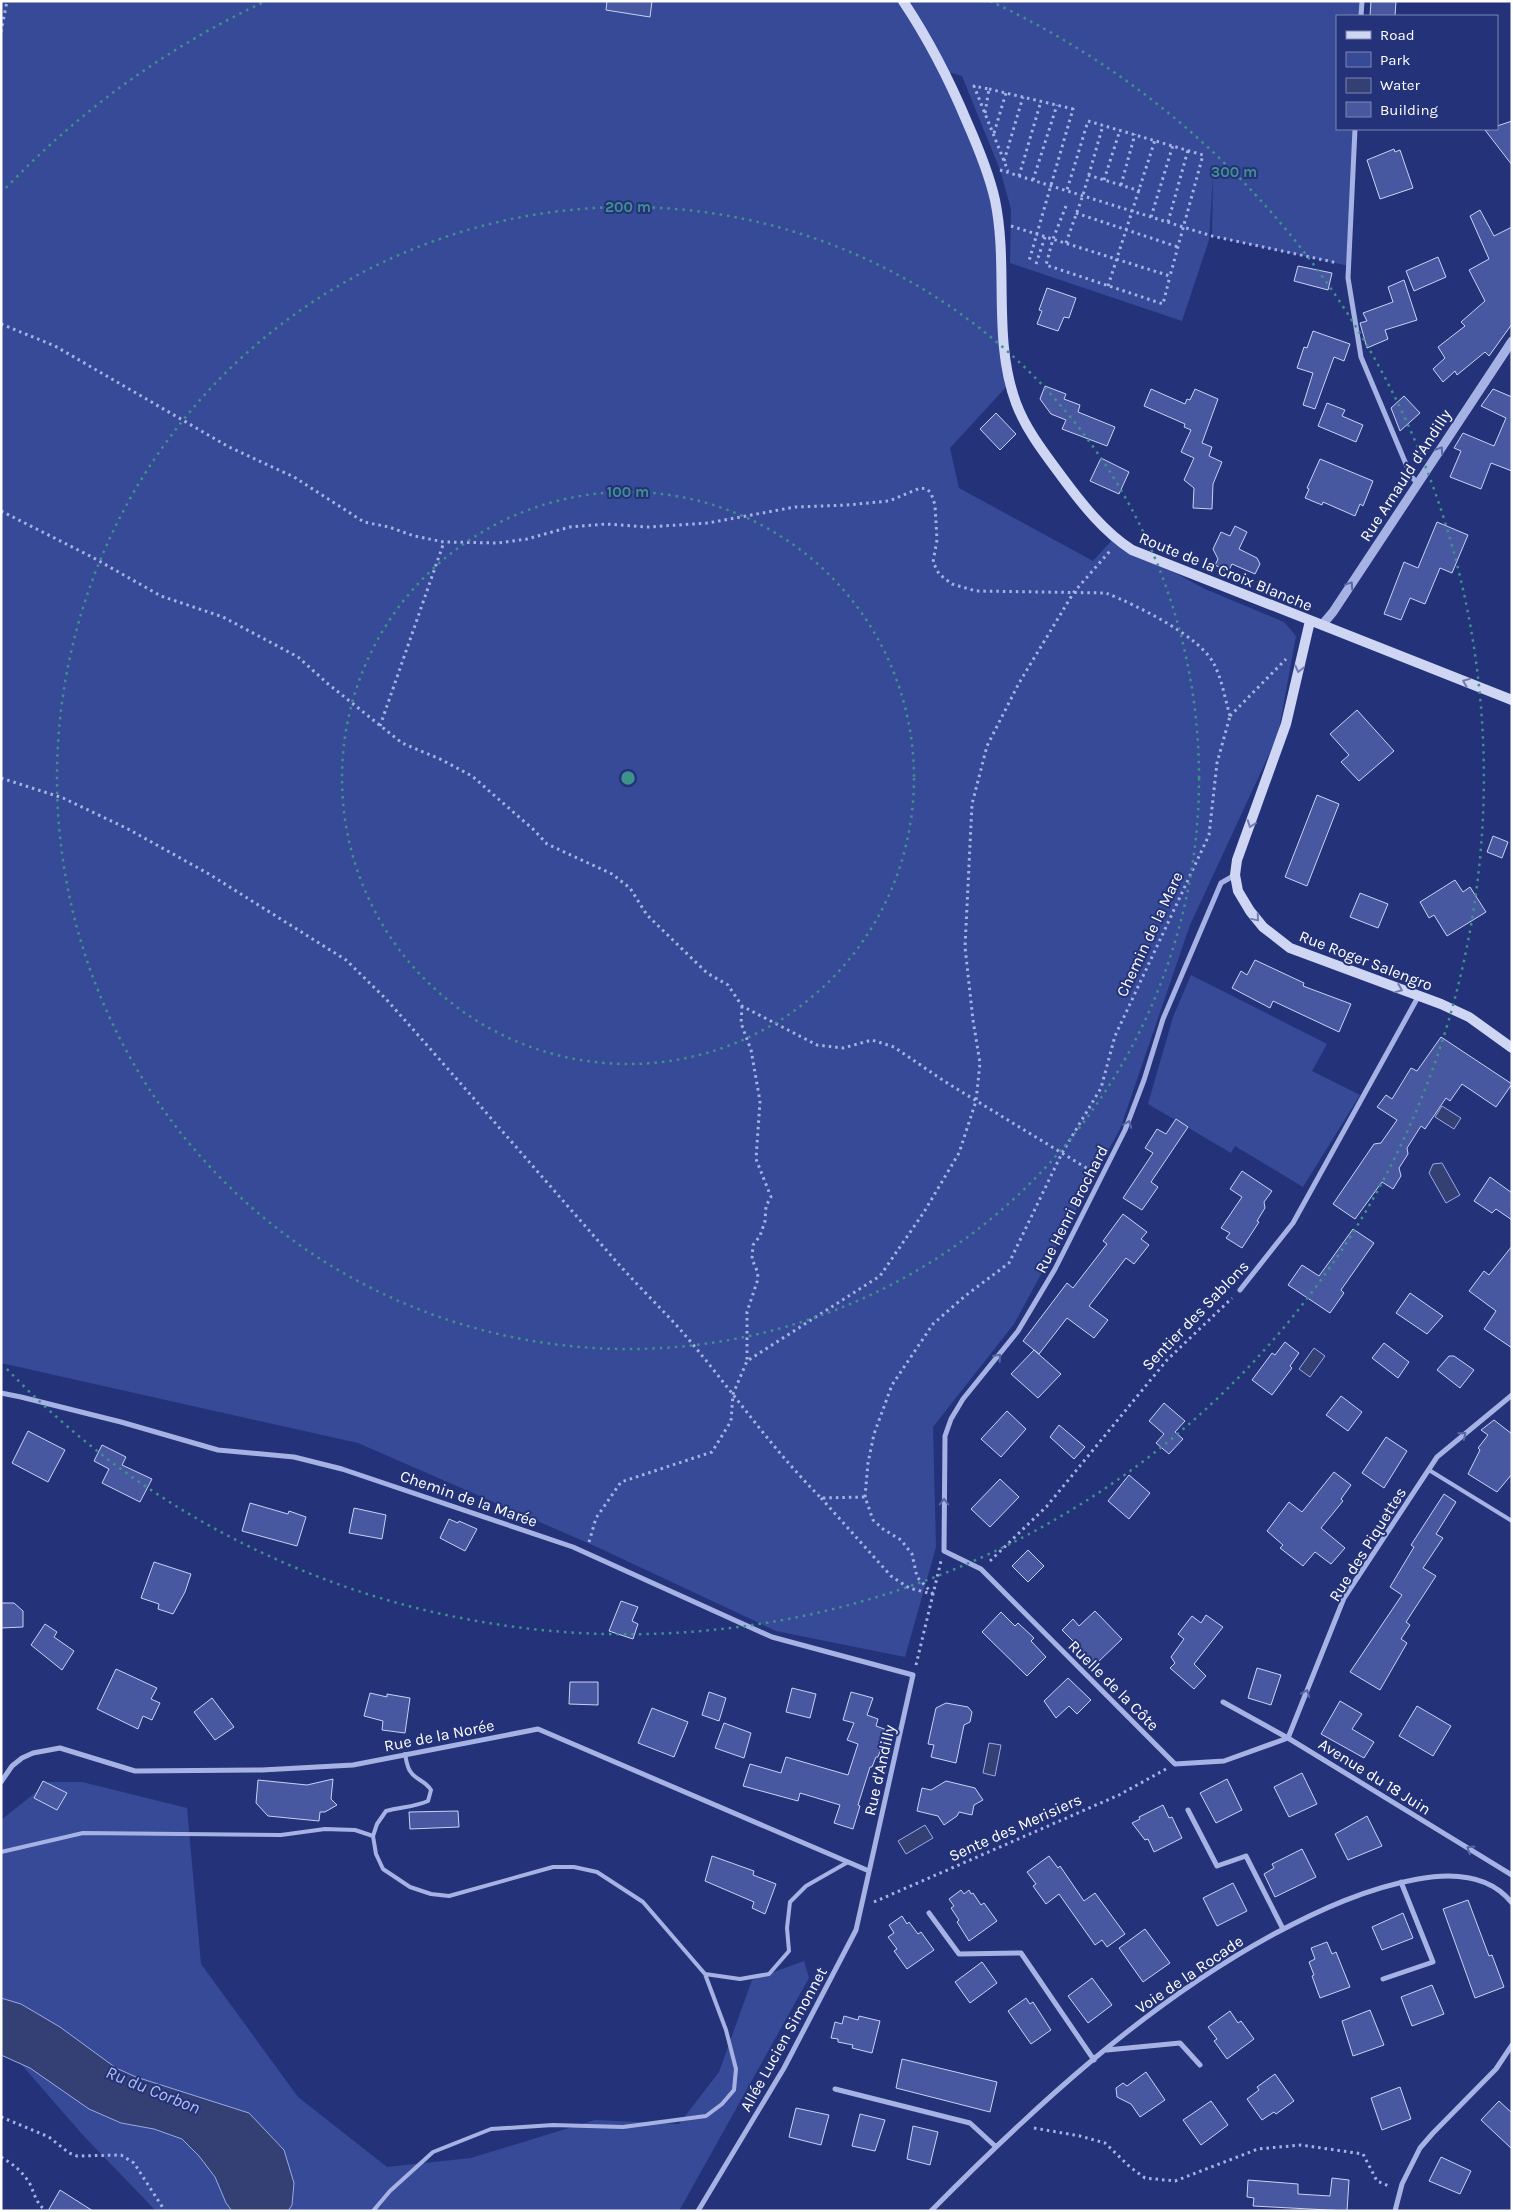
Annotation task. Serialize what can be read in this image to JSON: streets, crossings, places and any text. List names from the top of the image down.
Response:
{
  "streets": {
    "main road": ["Route de la Croix Blanche", "Rue Roger Salengro"],
    "street": [
      "Rue Arnauld d'Andilly",
      "Rue Henri Brochard",
      "Sentier des Sablons",
      "Chemin de la Marée",
      "Rue des Piquettes",
      "Ruelle de la Côte",
      "Rue de la Norée",
      "Rue d'Andilly",
      "Avenue du 18 Juin",
      "Voie de la Rocade",
      "Allée Lucien Simonnet"
    ],
    "path": ["Chemin de la Mare", "Sente des Merisiers"]
  },
  "crossings": [
    ["Rue Arnauld d'Andilly", "Route de la Croix Blanche"],
    ["Rue Roger Salengro", "Rue Henri Brochard"],
    ["Rue Roger Salengro", "Sentier des Sablons"],
    ["Rue Henri Brochard", "Ruelle de la Côte"],
    ["Sentier des Sablons", "Ruelle de la Côte"],
    ["Chemin de la Marée", "Rue d'Andilly"],
    ["Rue des Piquettes", "Avenue du 18 Juin"],
    ["Ruelle de la Côte", "Sente des Merisiers"],
    ["Rue de la Norée", "Rue d'Andilly"],
    ["Rue de la Norée", "Allée Lucien Simonnet"],
    ["Rue d'Andilly", "Allée Lucien Simonnet"],
    ["Sente des Merisiers", "Allée Lucien Simonnet"]
  ],
  "one_way": [
    "Rue Arnauld d'Andilly",
    "Rue Roger Salengro",
    "Rue Henri Brochard",
    "Rue des Piquettes",
    "Avenue du 18 Juin"
  ],
  "water": ["Ru du Corbon"],
  "legend": [
    "Road",
    "Park",
    "Water",
    "Building"
  ],
  "rings": ["300 m", "200 m", "100 m"]
}
